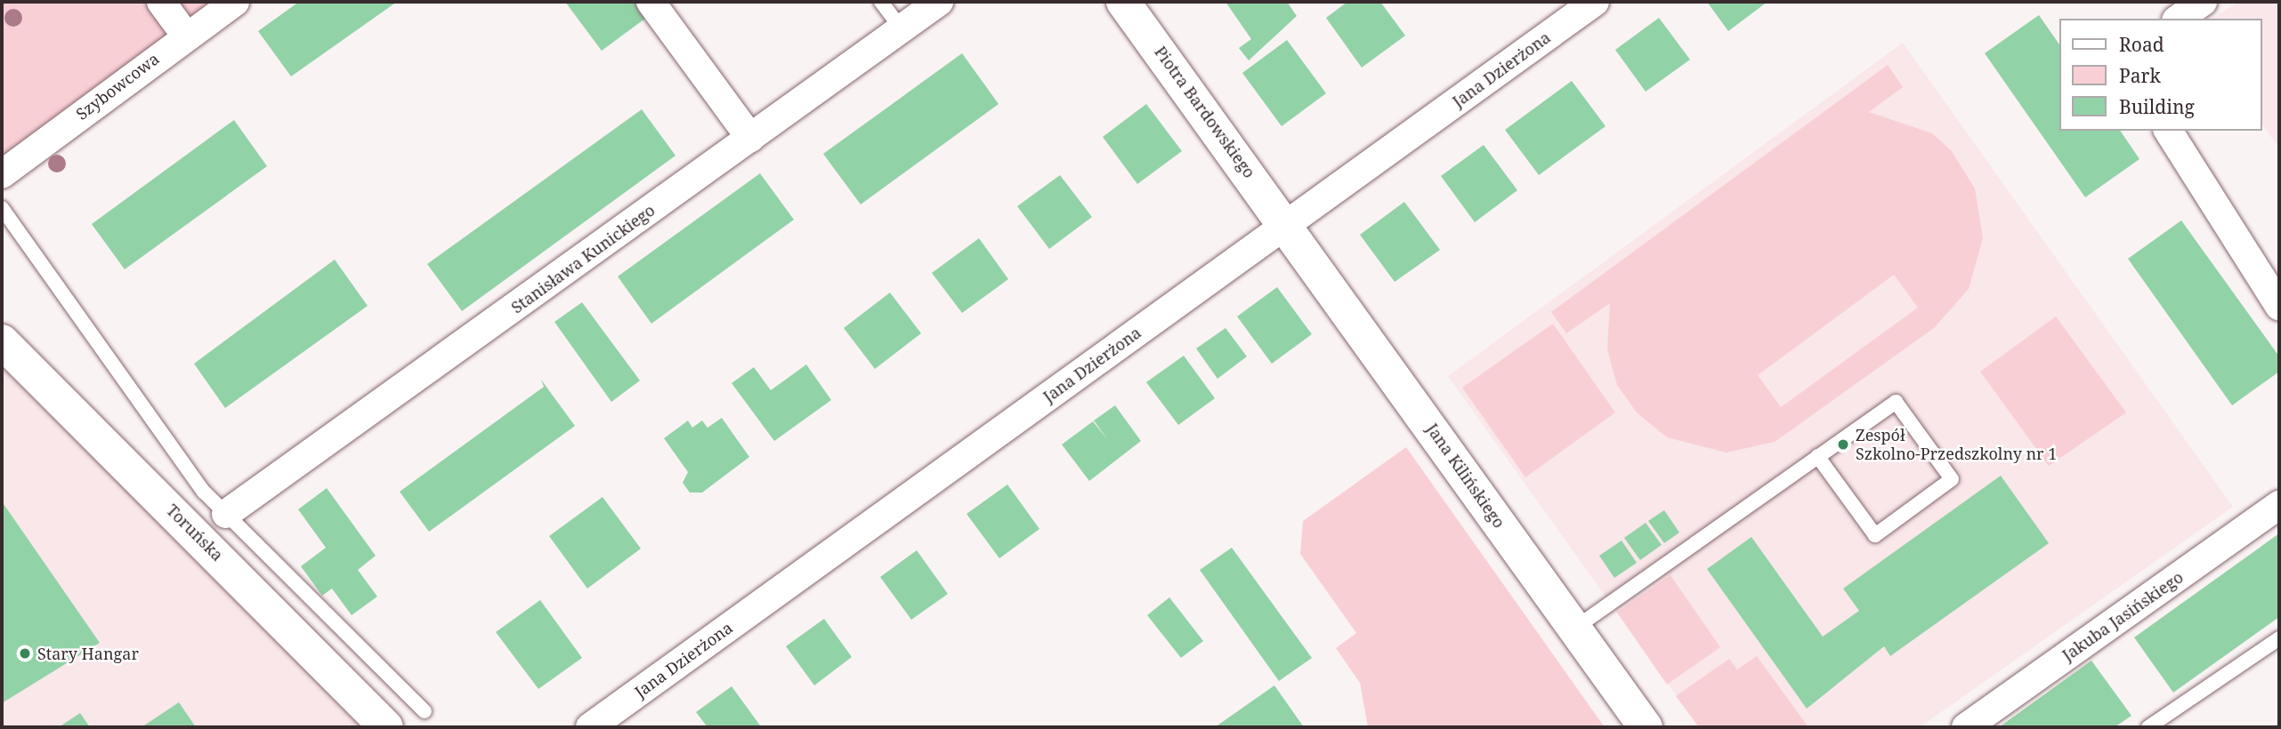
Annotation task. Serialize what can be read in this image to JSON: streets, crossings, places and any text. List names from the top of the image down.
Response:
{
  "streets": {
    "street": [
      "Jana Dzierżona",
      "Szybowcowa",
      "Piotra Bardowskiego",
      "Stanisława Kunickiego",
      "Jana Kilińskiego",
      "Toruńska",
      "Jakuba Jasińskiego"
    ]
  },
  "crossings": [
    ["Jana Dzierżona", "Piotra Bardowskiego"],
    ["Jana Dzierżona", "Jana Kilińskiego"],
    ["Piotra Bardowskiego", "Jana Kilińskiego"]
  ],
  "places": ["Zespół Szkolno-Przedszkolny nr 1", "Stary Hangar"],
  "legend": ["Road", "Park", "Building"]
}
